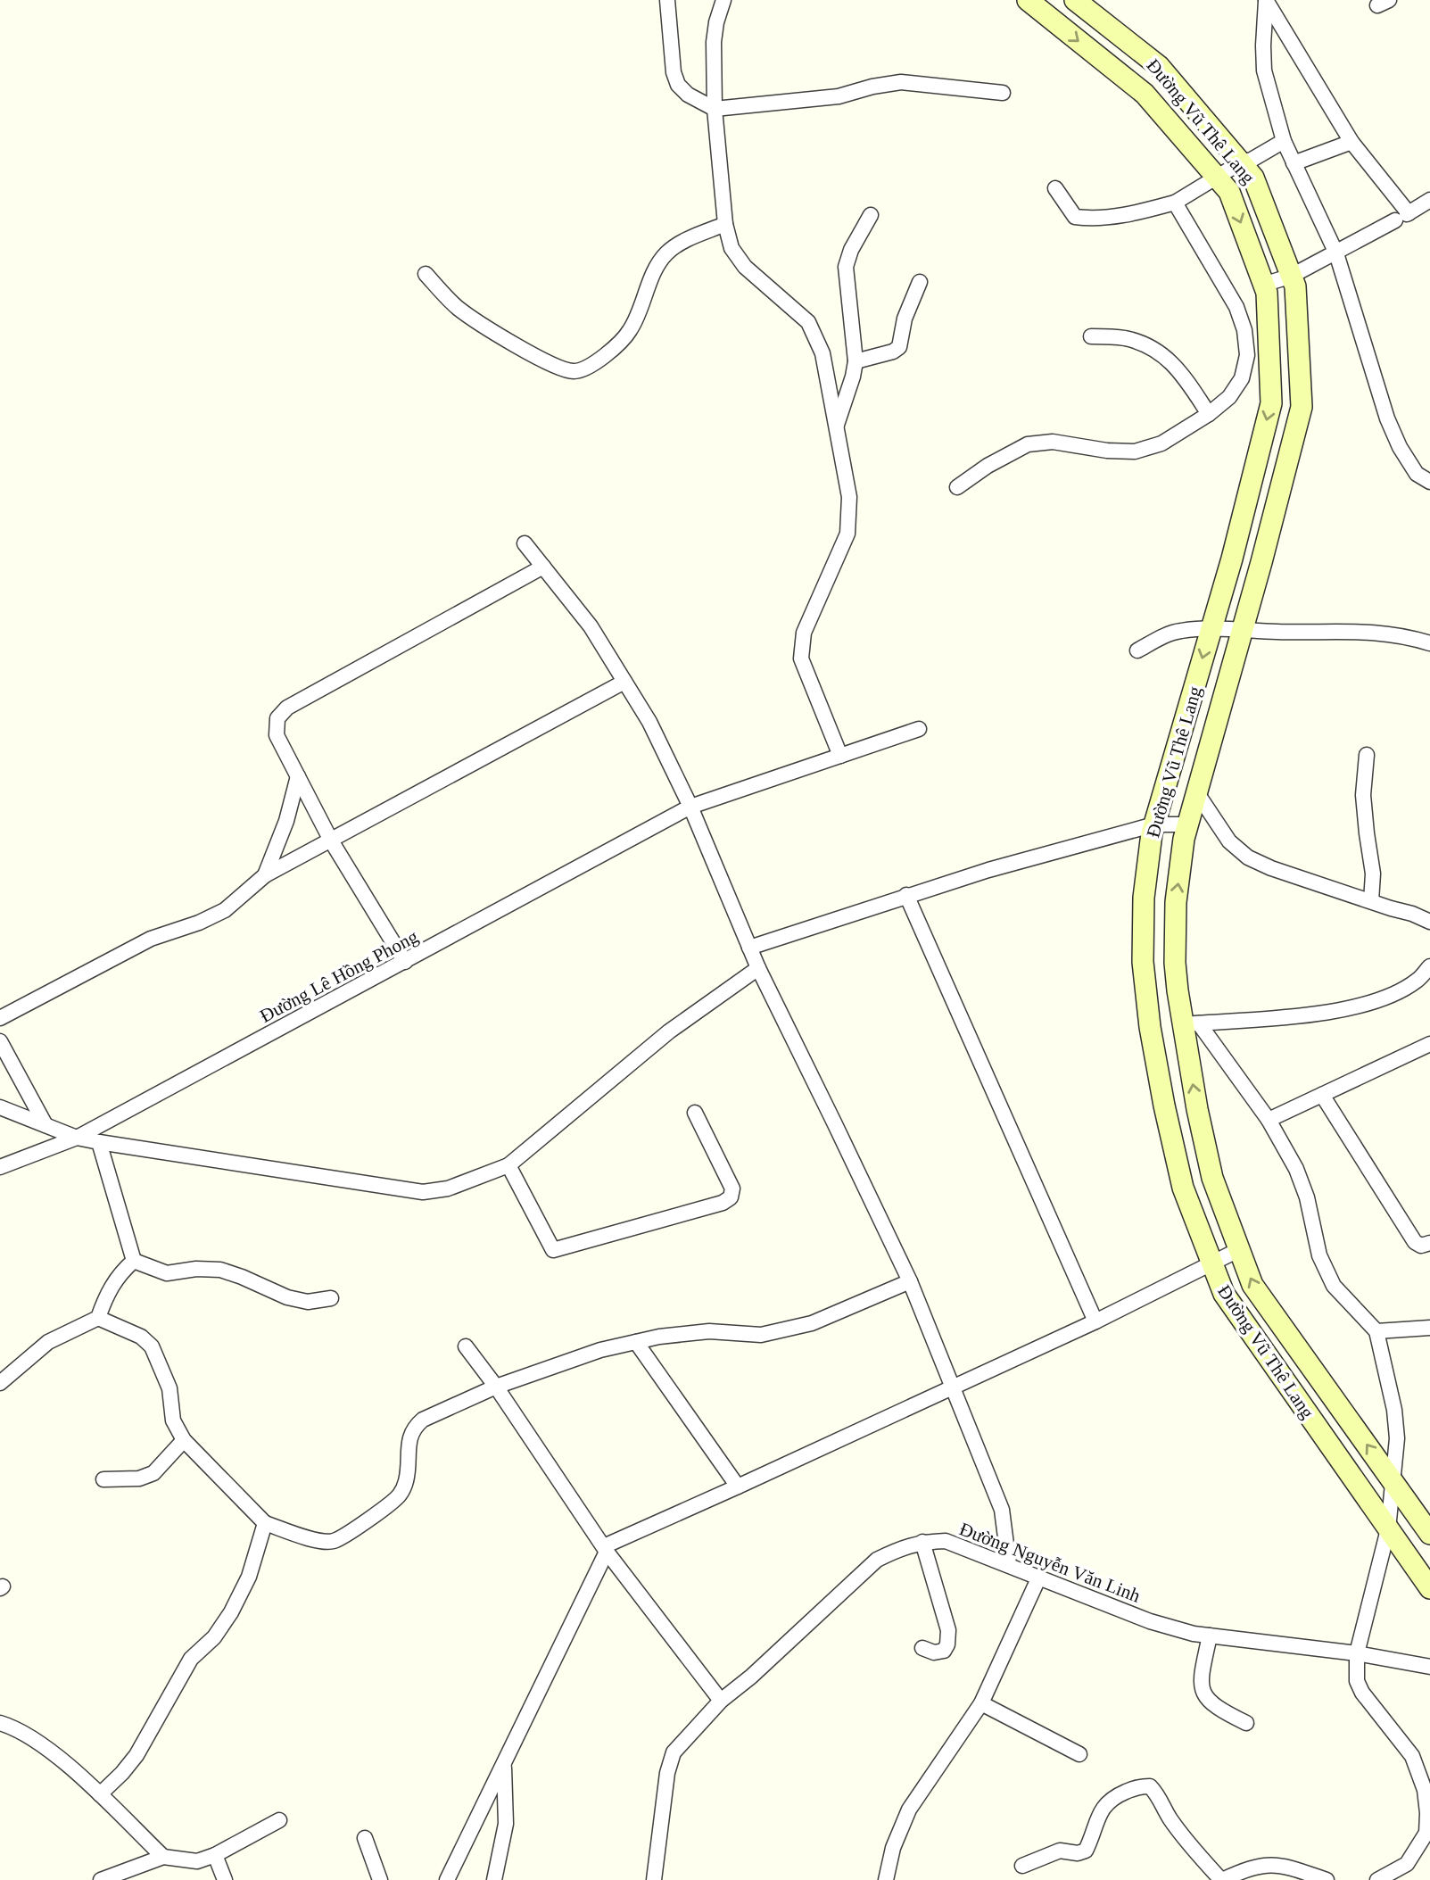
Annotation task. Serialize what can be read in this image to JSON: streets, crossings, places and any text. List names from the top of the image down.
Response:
{
  "streets": {
    "street": ["Đường Vũ Thê Lang", "Đường Lê Hồng Phong", "Đường Nguyễn Văn Linh"]
  }
}
